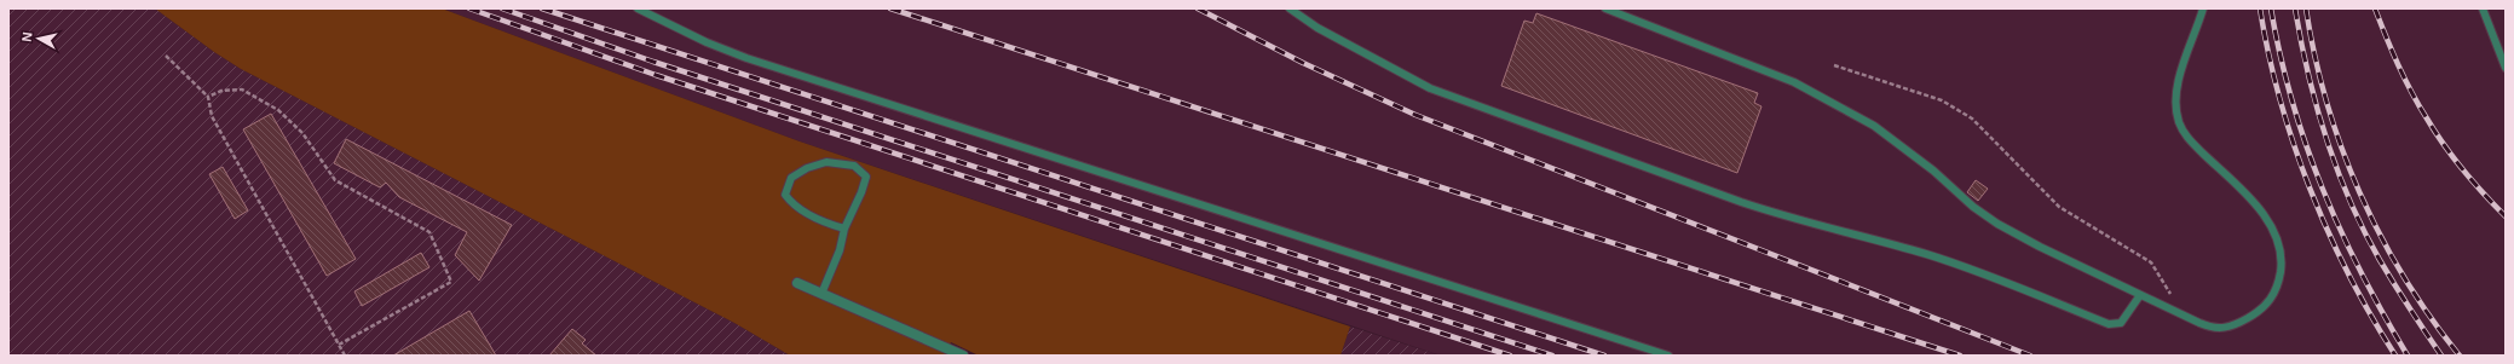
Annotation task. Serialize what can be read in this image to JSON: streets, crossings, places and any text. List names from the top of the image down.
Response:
{
  "north": "left"
}
